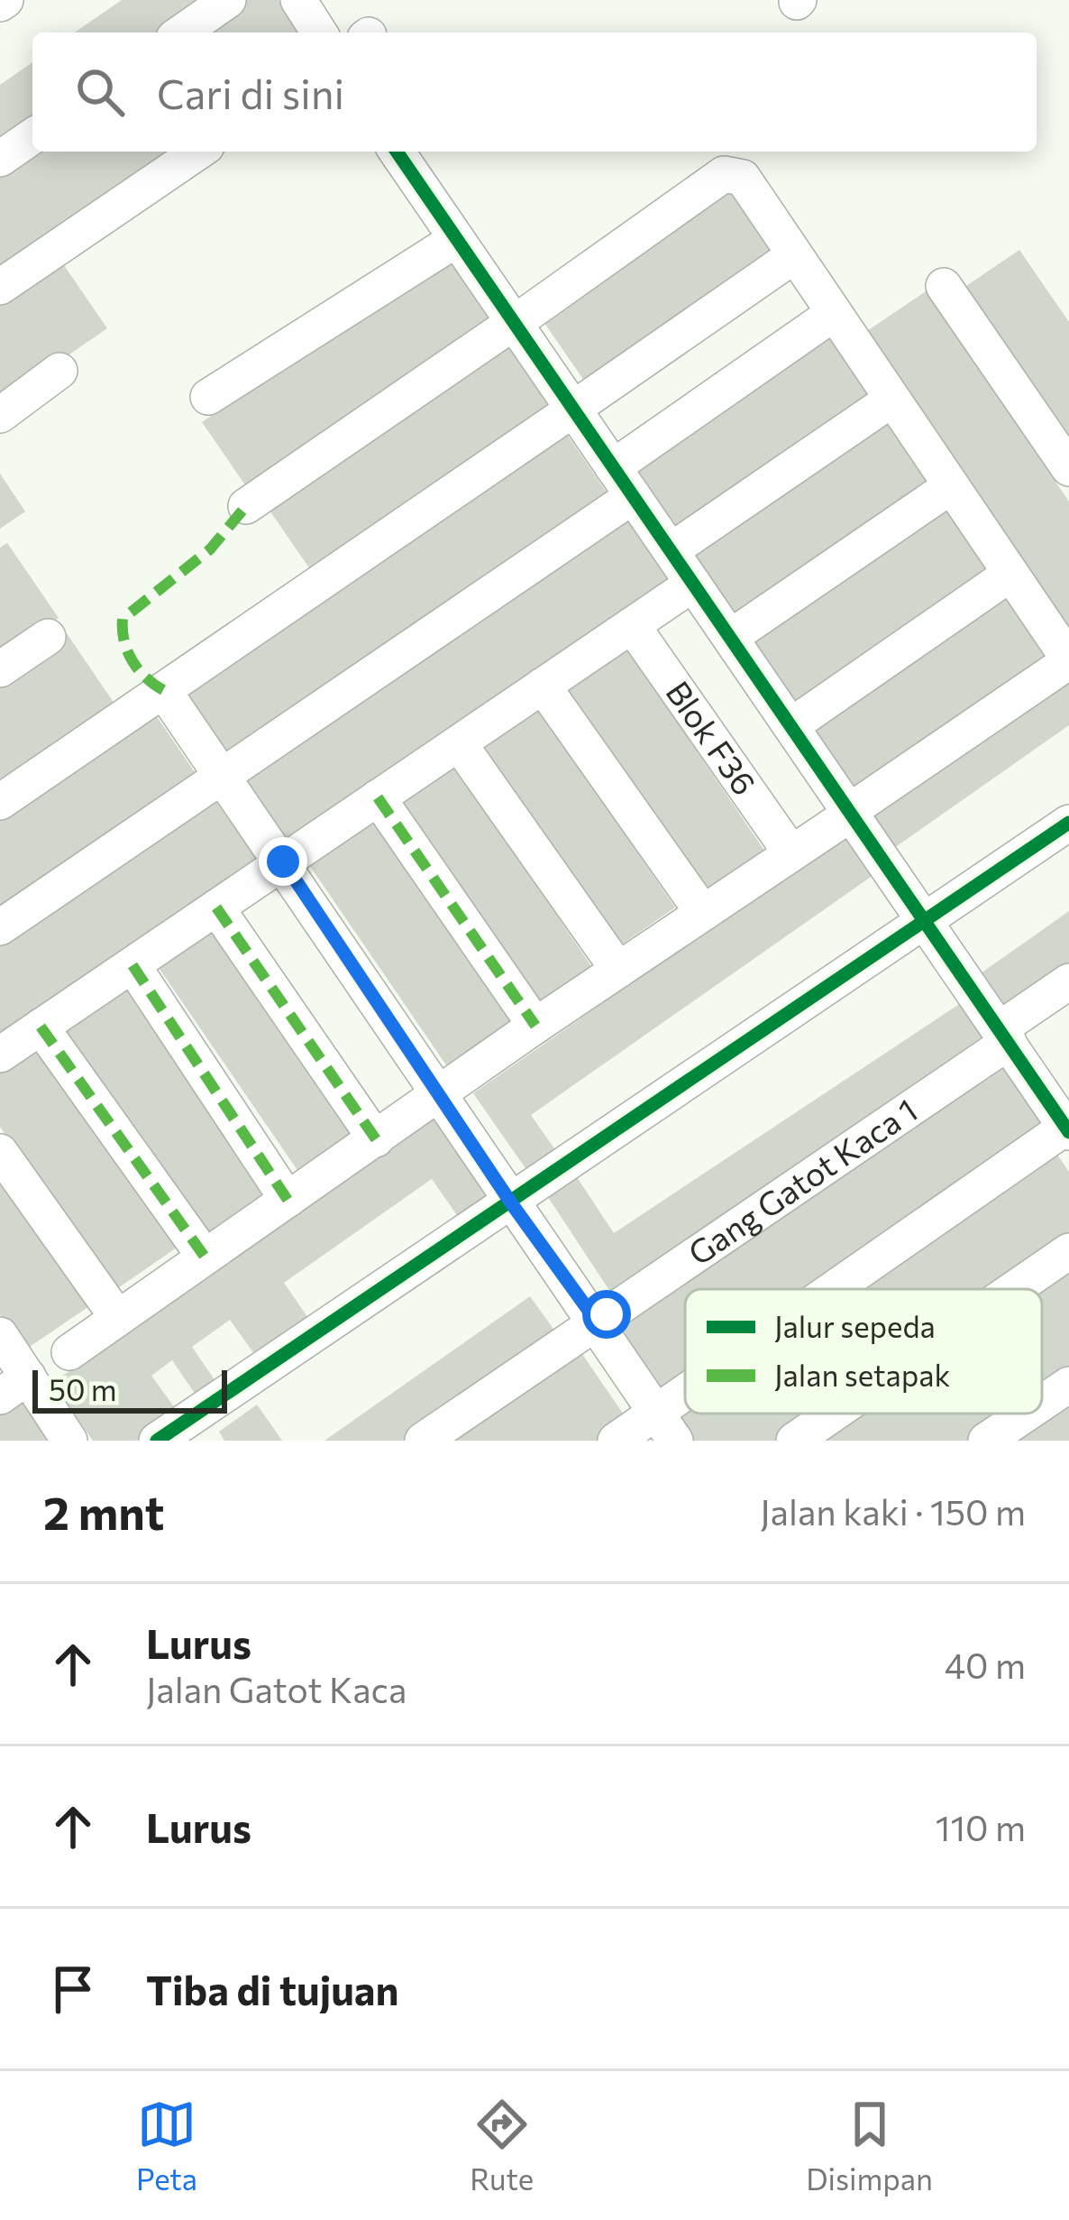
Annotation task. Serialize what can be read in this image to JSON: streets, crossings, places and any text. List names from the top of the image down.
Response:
{
  "streets": {
    "street": ["Blok F36", "Gang Gatot Kaca 1"]
  },
  "legend": ["Jalur sepeda", "Jalan setapak"],
  "scale_bar": "50 m",
  "page": {
    "search": "Cari di sini",
    "scale": "50 m",
    "heading": ["2 mnt", "Jalan kaki · 150 m"],
    "list": [
      ["Lurus", "Jalan Gatot Kaca", "40 m"],
      ["Lurus", "110 m"],
      "Tiba di tujuan"
    ],
    "nav": ["Peta", "Rute", "Disimpan"]
  }
}
